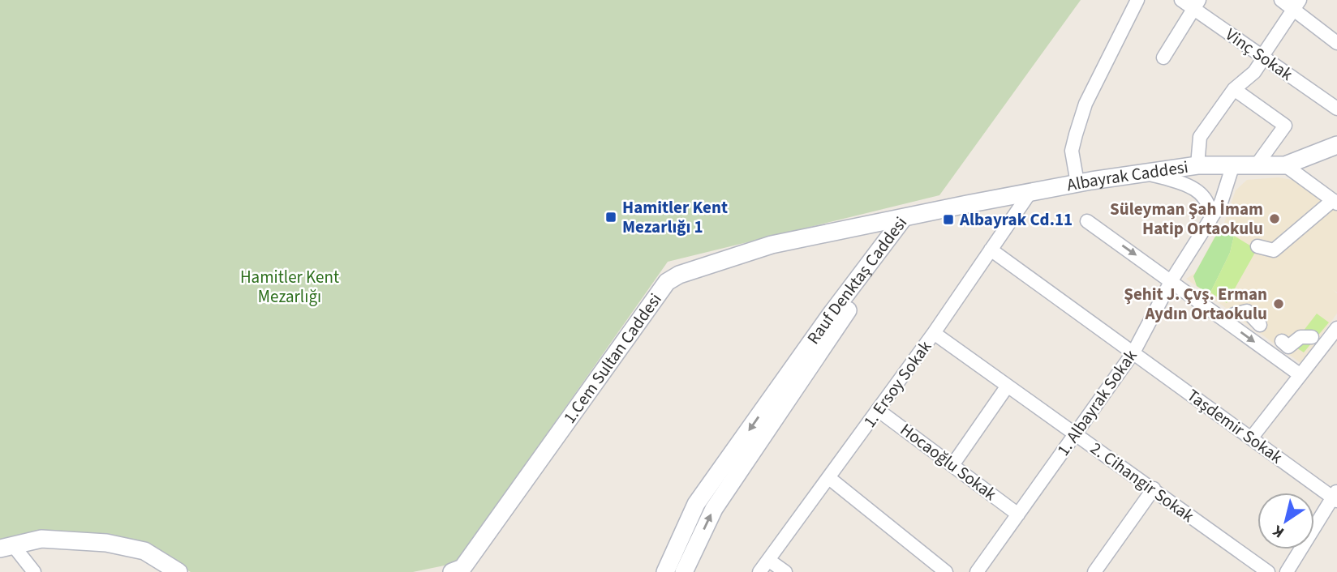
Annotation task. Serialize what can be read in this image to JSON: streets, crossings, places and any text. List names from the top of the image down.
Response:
{
  "streets": {
    "street": [
      "Vinç Sokak",
      "Albayrak Caddesi",
      "Rauf Denktaş Caddesi",
      "1.Cem Sultan Caddesi",
      "1. Ersoy Sokak",
      "1. Albayrak Sokak",
      "Taşdemir Sokak",
      "Hocaoğlu Sokak",
      "2. Cihangir Sokak"
    ]
  },
  "crossings": [
    ["Albayrak Caddesi", "Rauf Denktaş Caddesi"],
    ["Albayrak Caddesi", "1.Cem Sultan Caddesi"],
    ["Albayrak Caddesi", "1. Ersoy Sokak"],
    ["Albayrak Caddesi", "1. Albayrak Sokak"],
    ["Rauf Denktaş Caddesi", "1.Cem Sultan Caddesi"],
    ["1. Ersoy Sokak", "Taşdemir Sokak"],
    ["1. Ersoy Sokak", "Hocaoğlu Sokak"],
    ["1. Ersoy Sokak", "2. Cihangir Sokak"],
    ["1. Albayrak Sokak", "Taşdemir Sokak"],
    ["1. Albayrak Sokak", "Hocaoğlu Sokak"],
    ["1. Albayrak Sokak", "2. Cihangir Sokak"]
  ],
  "parks": ["Hamitler Kent Mezarlığı"],
  "places": {
    "transit": ["Hamitler Kent Mezarlığı 1", "Albayrak Cd.11"],
    "other": ["Süleyman Şah İmam Hatip Ortaokulu", "Şehit J. Çvş. Erman Aydın Ortaokulu"]
  },
  "north": "bottom left"
}
